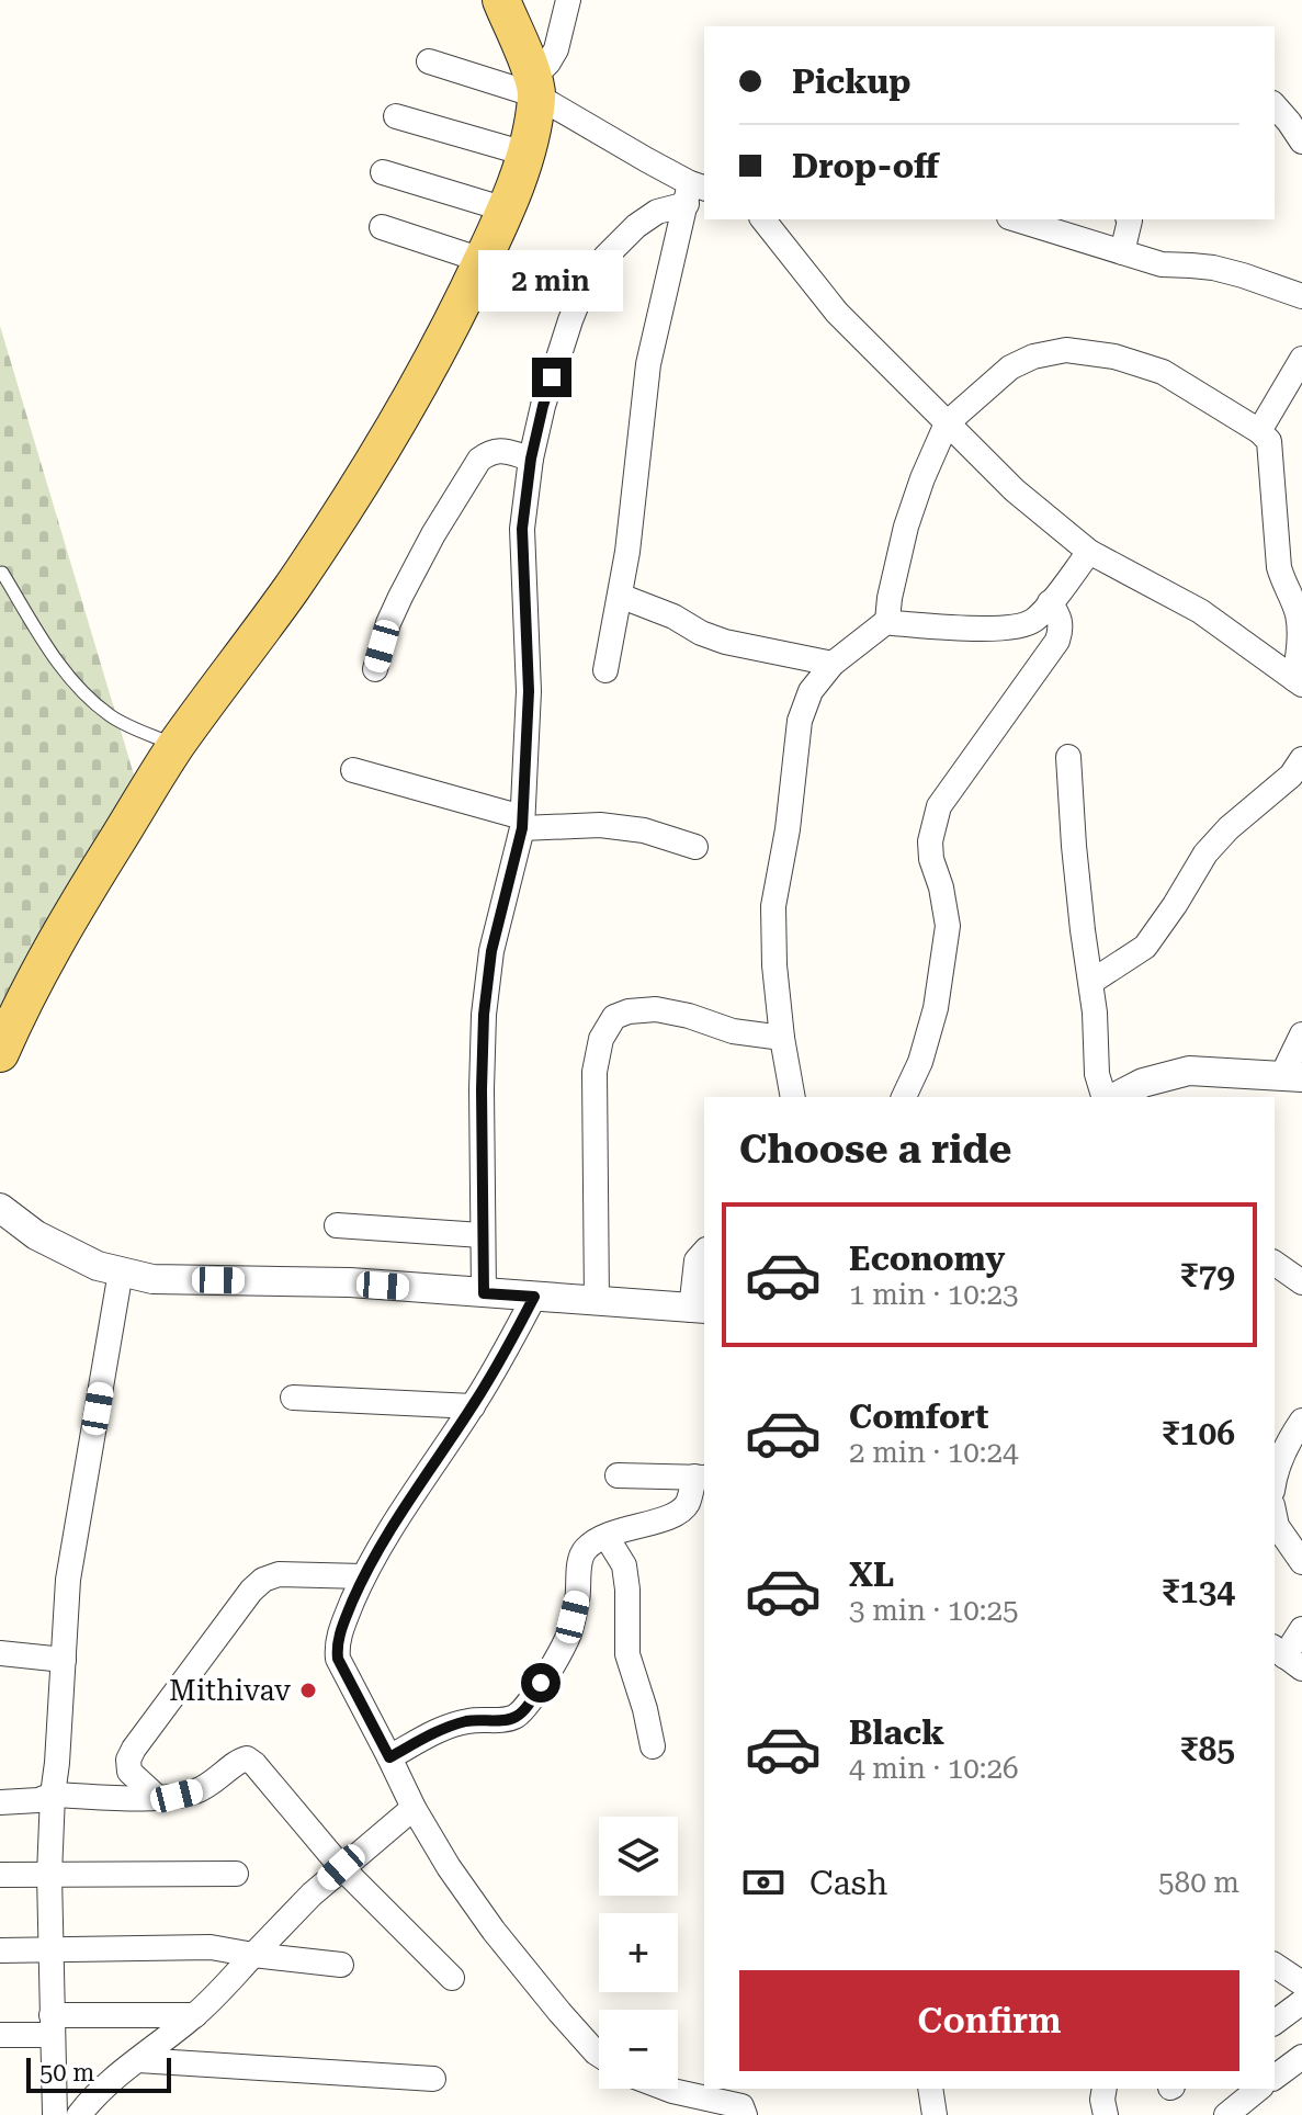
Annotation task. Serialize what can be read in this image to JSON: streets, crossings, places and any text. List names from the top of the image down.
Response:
{
  "places": ["Mithivav"],
  "scale_bar": "50 m",
  "page": {
    "banner": ["Pickup", "Drop-off"],
    "bubble": "2 min",
    "heading": "Choose a ride",
    "list": [
      {
        "name": "Economy",
        "note": "1 min · 10:23",
        "value": "₹79"
      },
      {
        "name": "Comfort",
        "note": "2 min · 10:24",
        "value": "₹106"
      },
      {
        "name": "XL",
        "note": "3 min · 10:25",
        "value": "₹134"
      },
      {
        "name": "Black",
        "note": "4 min · 10:26",
        "value": "₹85"
      }
    ],
    "map_buttons": ["+", "−"],
    "pay": ["Cash", "580 m"],
    "buttons": "Confirm",
    "scale": "50 m"
  }
}
